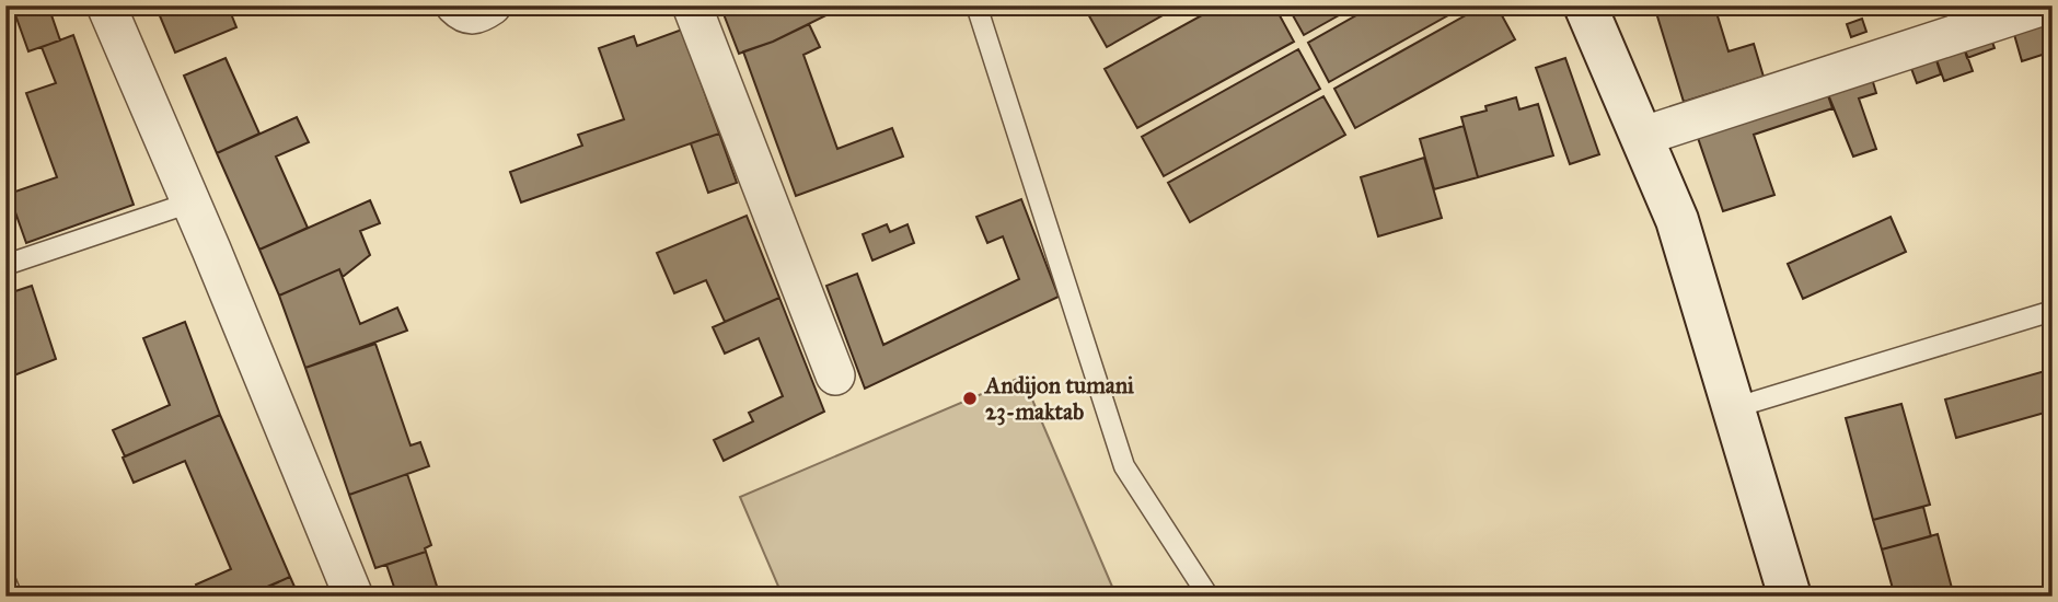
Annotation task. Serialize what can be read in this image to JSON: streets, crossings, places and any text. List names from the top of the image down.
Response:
{
  "places": ["Andijon tumani 23-maktab"]
}
